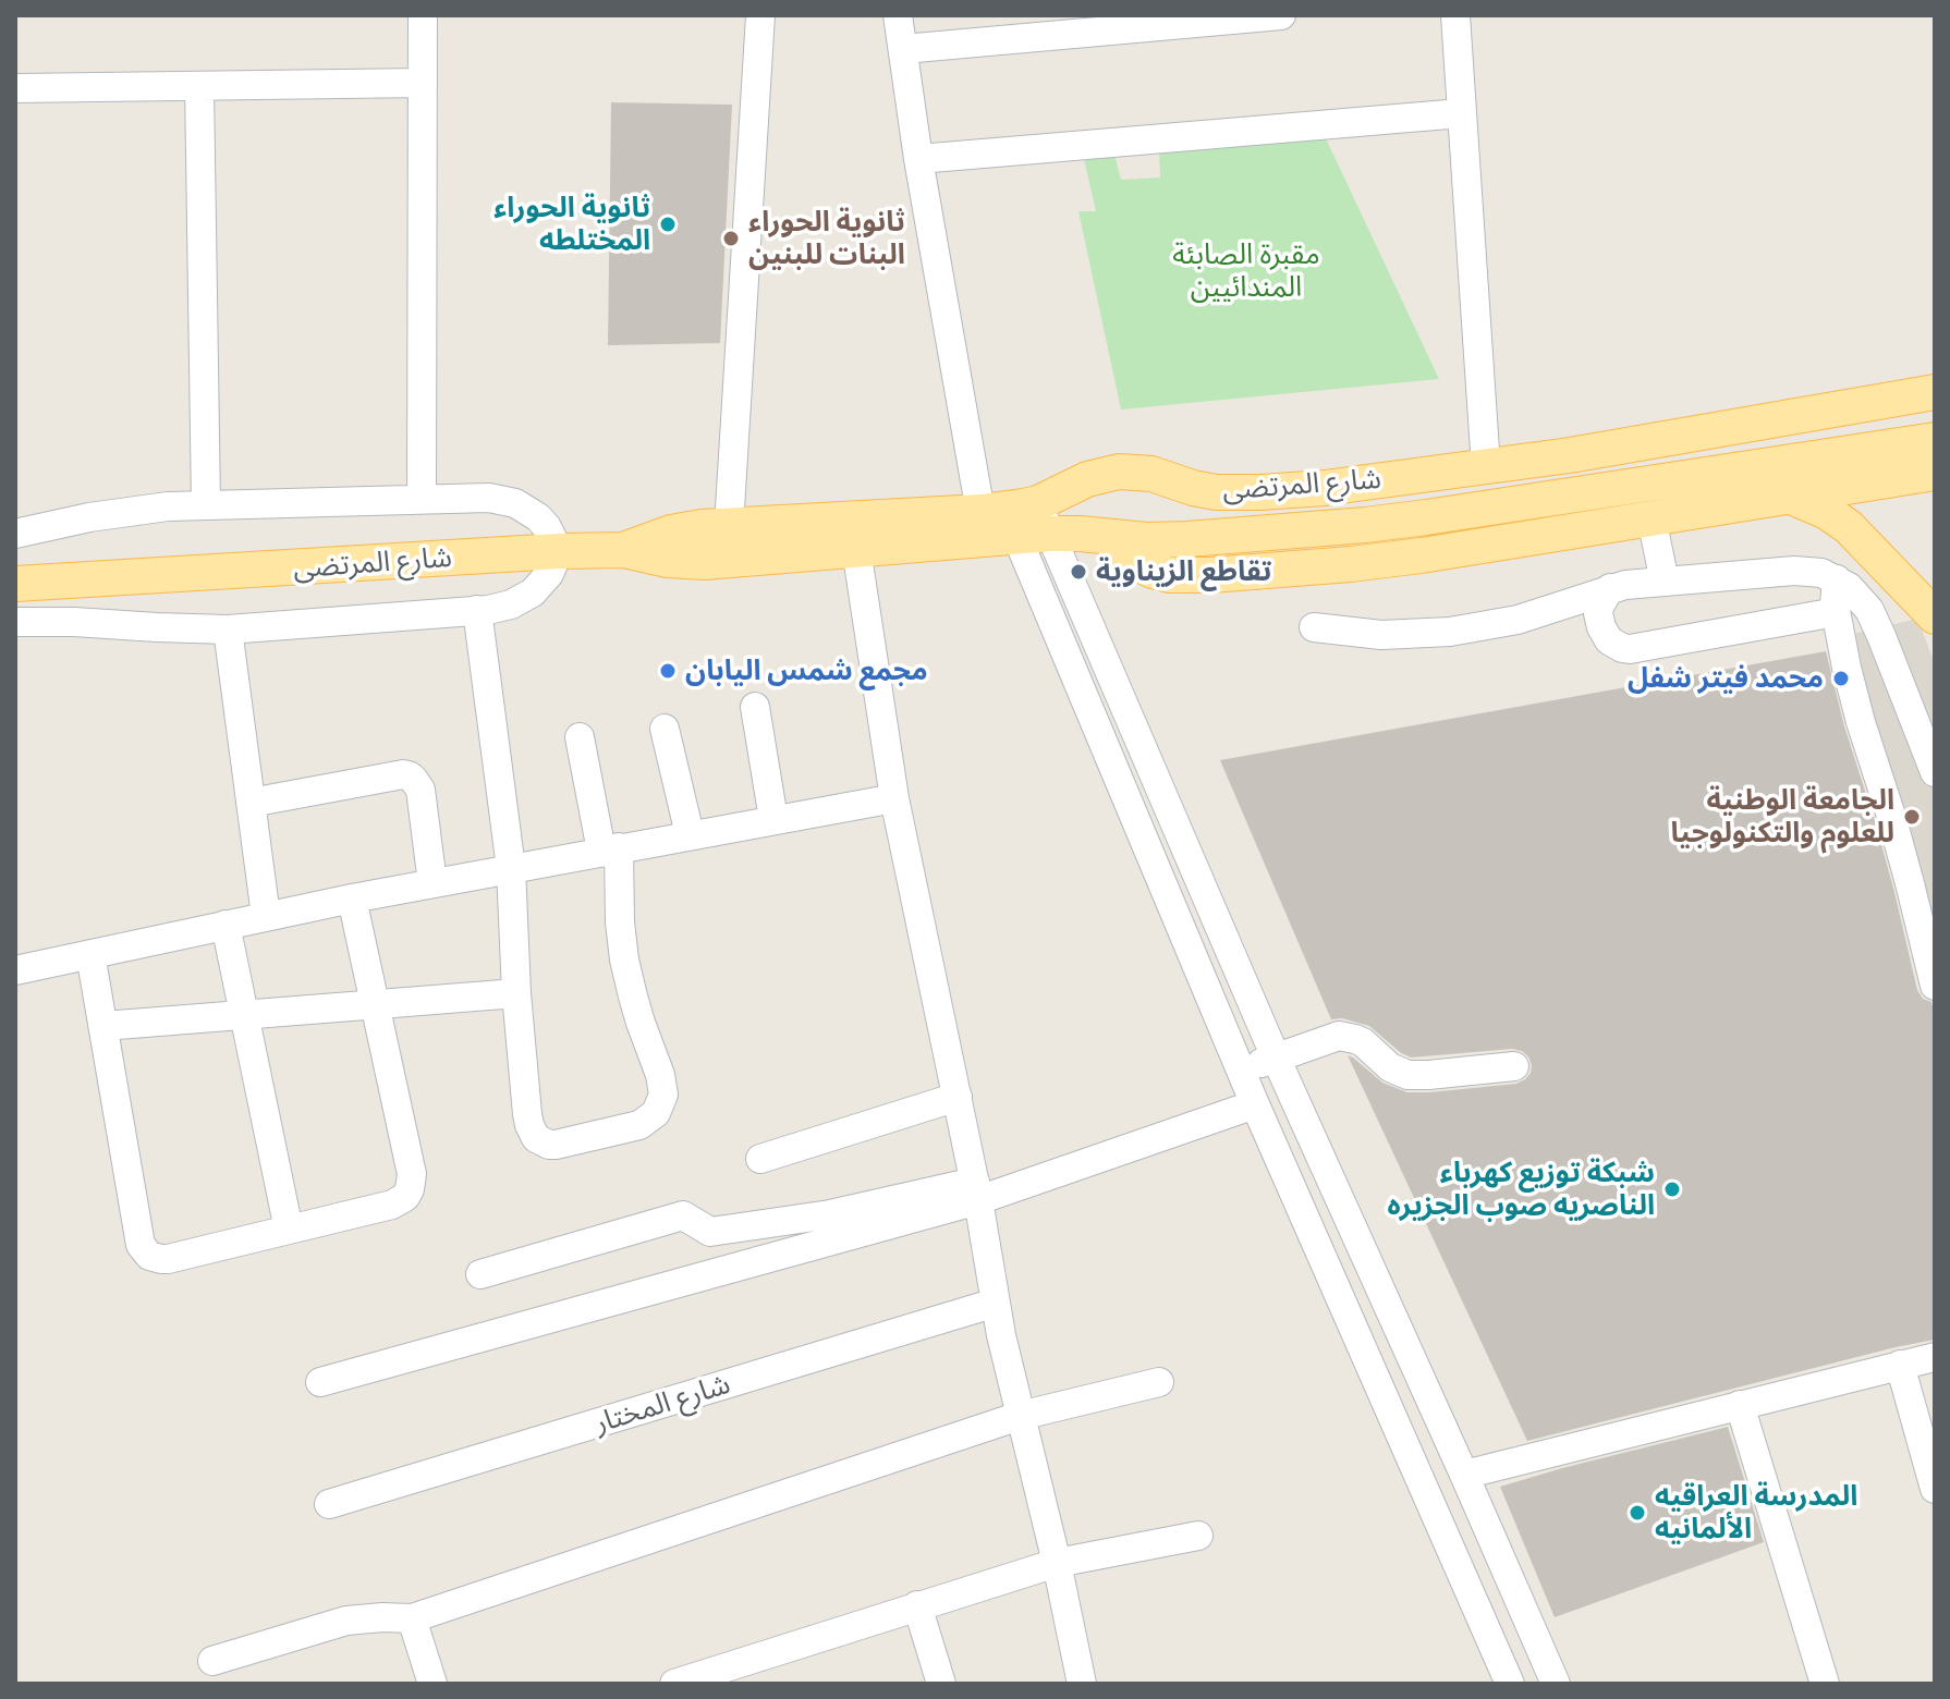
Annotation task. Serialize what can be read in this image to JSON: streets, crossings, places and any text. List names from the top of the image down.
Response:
{
  "streets": {
    "main road": ["شارع المرتضى"],
    "street": ["شارع المختار"]
  },
  "parks": ["مقبرة الصابئة المندائيين"],
  "places": [
    "ثانوية الحوراء المختلطه",
    "ثانوية الحوراء البنات للبنين",
    "تقاطع الزيناوية",
    "مجمع شمس اليابان",
    "محمد فيتر شفل",
    "الجامعة الوطنية للعلوم والتكنولوجيا",
    "شبكة توزيع كهرباء الناصريه صوب الجزيره",
    "المدرسة العراقيه الألمانيه"
  ]
}
